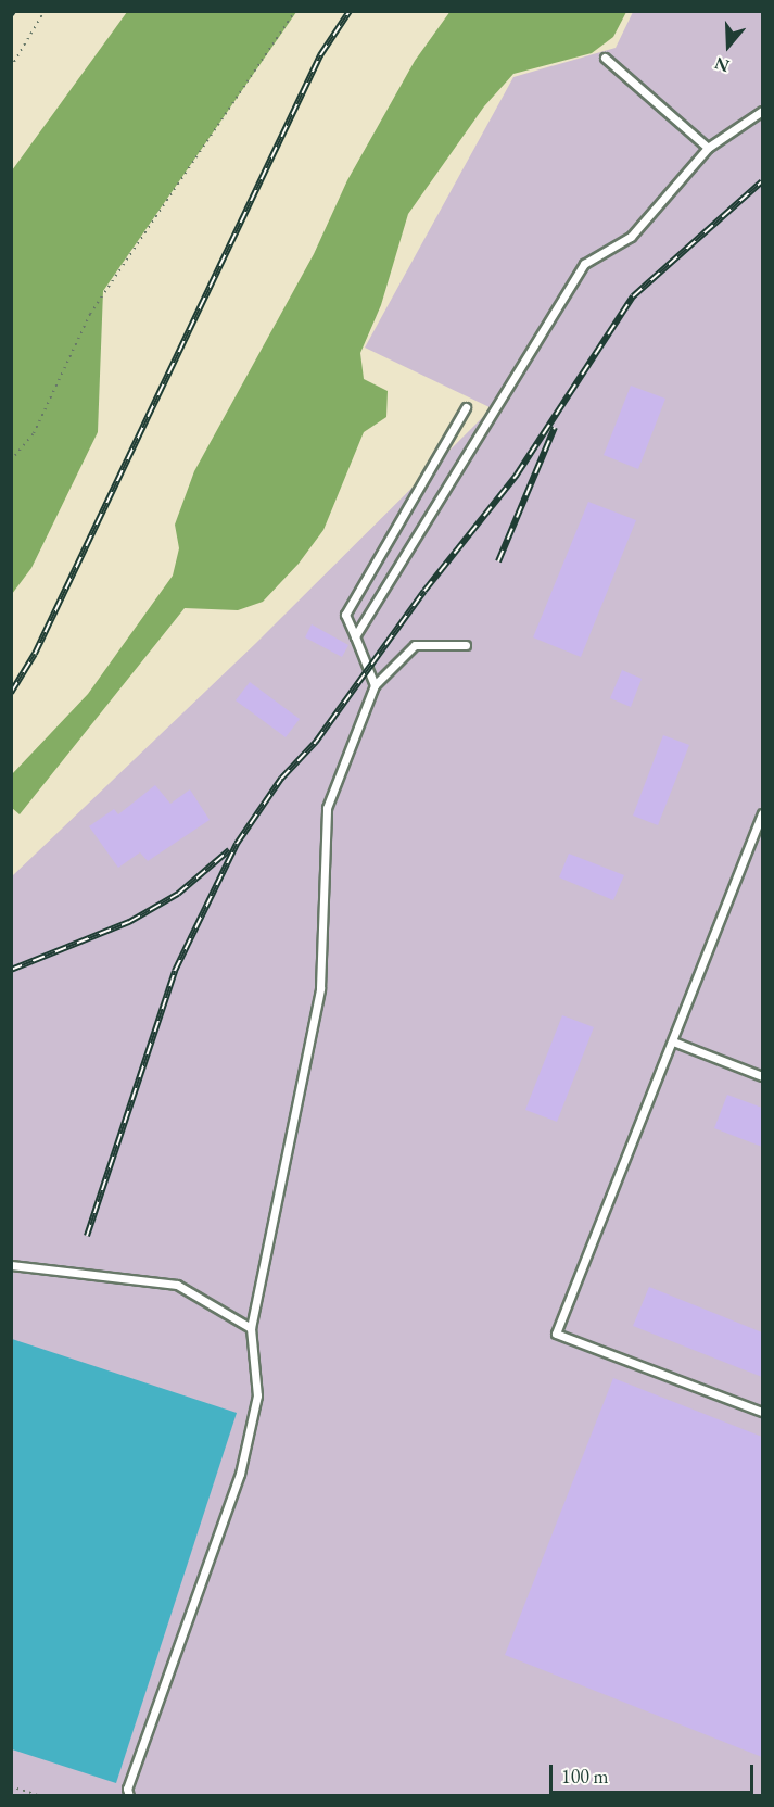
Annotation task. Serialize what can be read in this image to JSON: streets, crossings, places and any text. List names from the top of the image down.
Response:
{
  "scale_bar": "100 m",
  "north": "bottom"
}
